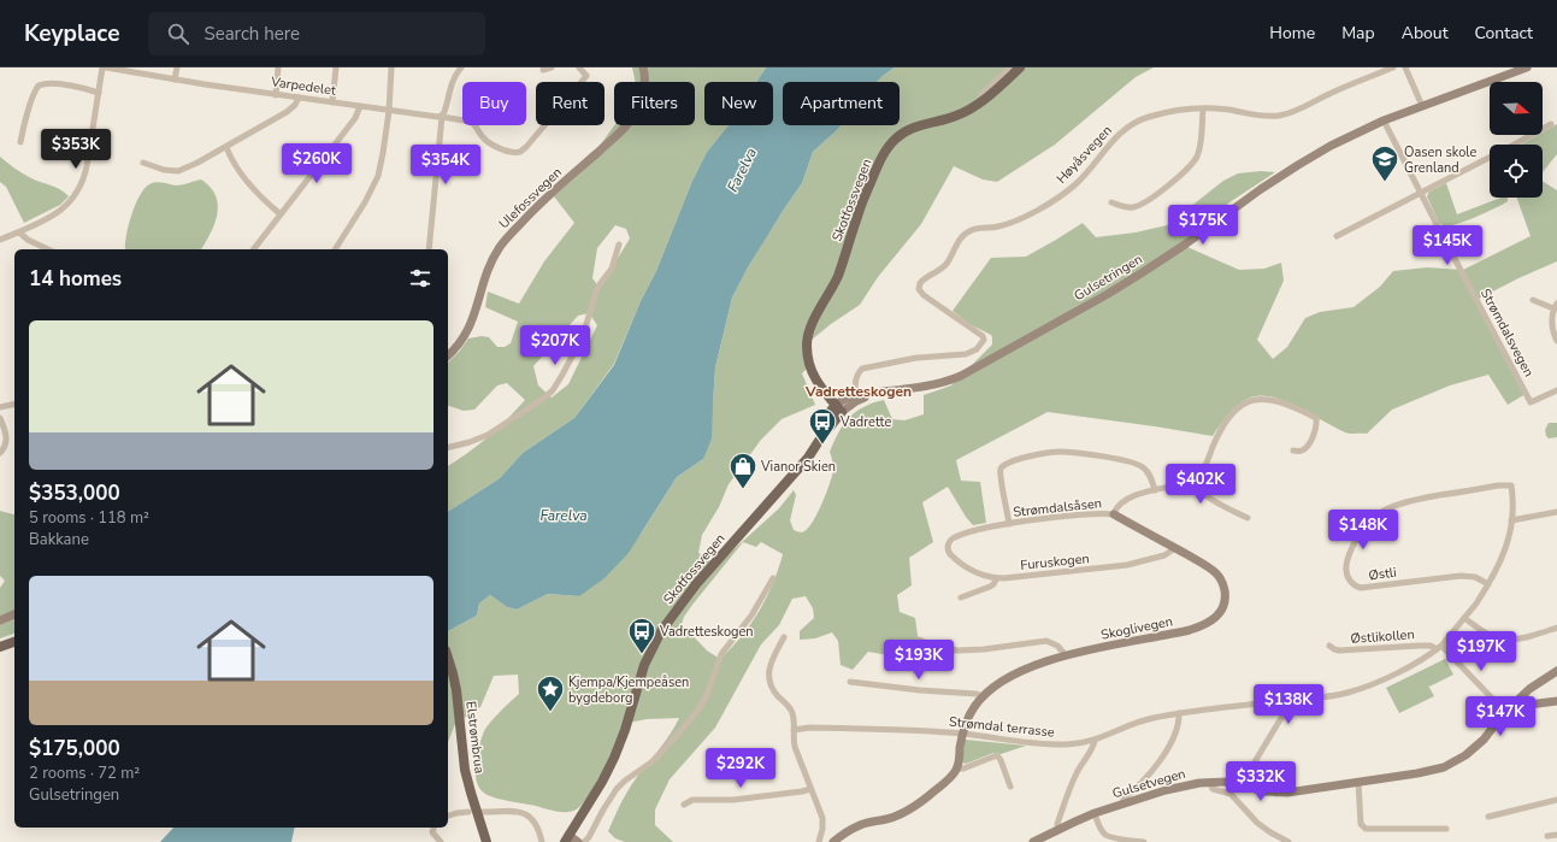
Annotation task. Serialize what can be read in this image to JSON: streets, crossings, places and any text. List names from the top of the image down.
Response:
{
  "streets": {
    "main road": ["Skotfossvegen", "Elstrømbrua"],
    "street": [
      "Varpedelet",
      "Høyåsvegen",
      "Ulefossvegen",
      "Gulsetringen",
      "Strømdalsvegen",
      "Strømdalsåsen",
      "Furuskogen",
      "Østli",
      "Skoglivegen",
      "Østlikollen",
      "Strømdal terrasse",
      "Gulsetvegen"
    ]
  },
  "crossings": [
    ["Høyåsvegen", "Gulsetringen"],
    ["Gulsetringen", "Strømdalsvegen"],
    ["Strømdalsåsen", "Furuskogen"],
    ["Strømdalsåsen", "Skoglivegen"],
    ["Furuskogen", "Skoglivegen"],
    ["Østli", "Strømdal terrasse"],
    ["Skoglivegen", "Strømdal terrasse"],
    ["Østlikollen", "Strømdal terrasse"]
  ],
  "districts": ["Vadretteskogen"],
  "water": ["Farelva"],
  "places": {
    "school or university": ["Oasen skole Grenland"],
    "bus stop": ["Vadrette", "Vadretteskogen"],
    "shop": ["Vianor Skien"],
    "place": ["Kjempa/Kjempeåsen bygdeborg"]
  },
  "north": "right",
  "page": {
    "header": "Keyplace",
    "search": "Search here",
    "nav": [
      "Home",
      "Map",
      "About",
      "Contact"
    ],
    "chip": [
      "Buy",
      "Rent",
      "Filters",
      "New",
      "Apartment"
    ],
    "price": [
      "$353K",
      "$260K",
      "$354K",
      "$175K",
      "$145K",
      "$207K",
      "$402K",
      "$148K",
      "$197K",
      "$193K",
      "$138K",
      "$147K",
      "$292K",
      "$332K"
    ],
    "heading": "14 homes",
    "list": [
      {
        "name": "$353,000",
        "note": "5 rooms · 118 m² · Bakkane"
      },
      {
        "name": "$175,000",
        "note": "2 rooms · 72 m² · Gulsetringen"
      }
    ]
  }
}
